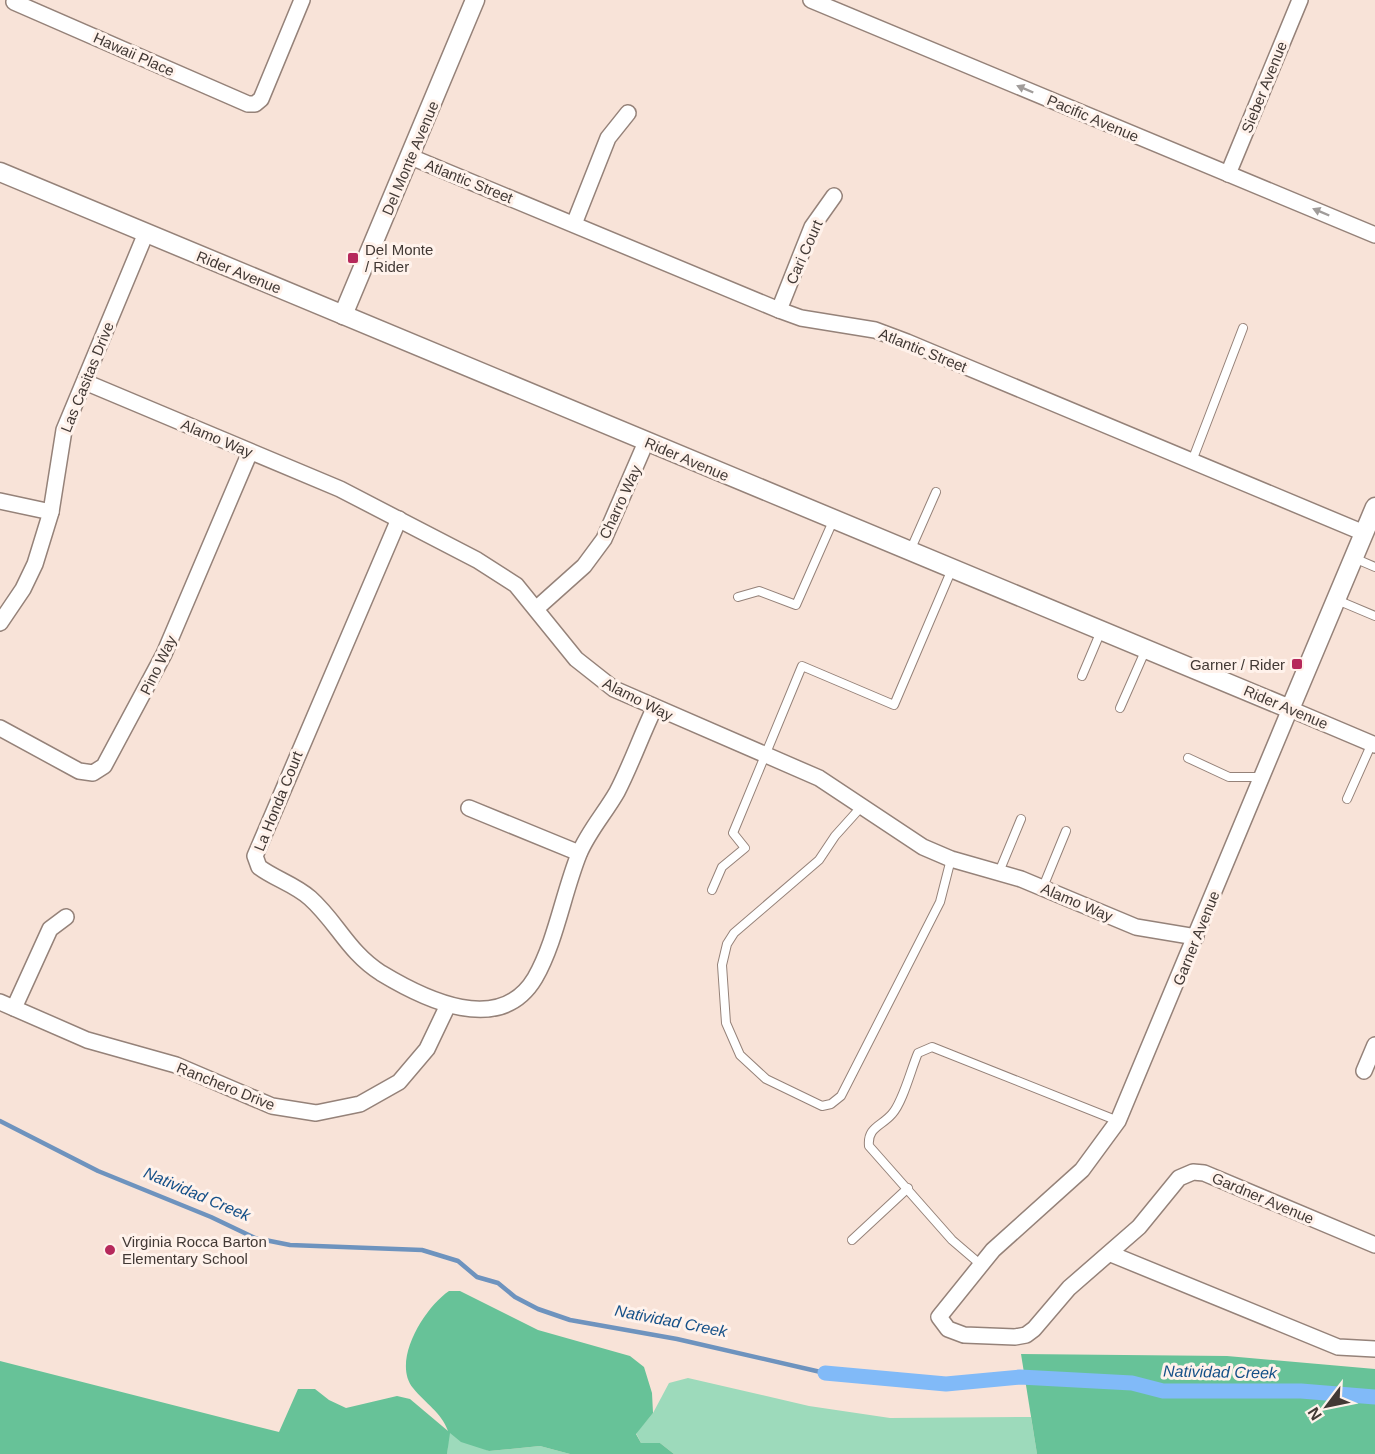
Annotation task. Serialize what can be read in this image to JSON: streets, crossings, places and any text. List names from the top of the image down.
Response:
{
  "streets": {
    "street": [
      "Hawaii Place",
      "Sieber Avenue",
      "Pacific Avenue",
      "Del Monte Avenue",
      "Atlantic Street",
      "Cari Court",
      "Rider Avenue",
      "Las Casitas Drive",
      "Alamo Way",
      "Charro Way",
      "Pino Way",
      "La Honda Court",
      "Garner Avenue",
      "Ranchero Drive",
      "Gardner Avenue"
    ]
  },
  "crossings": [
    ["Sieber Avenue", "Pacific Avenue"],
    ["Del Monte Avenue", "Atlantic Street"],
    ["Del Monte Avenue", "Rider Avenue"],
    ["Atlantic Street", "Cari Court"],
    ["Atlantic Street", "Garner Avenue"],
    ["Rider Avenue", "Las Casitas Drive"],
    ["Rider Avenue", "Charro Way"],
    ["Rider Avenue", "Garner Avenue"],
    ["Las Casitas Drive", "Alamo Way"],
    ["Alamo Way", "Charro Way"],
    ["Alamo Way", "Pino Way"],
    ["Alamo Way", "La Honda Court"],
    ["Alamo Way", "Garner Avenue"],
    ["La Honda Court", "Ranchero Drive"],
    ["Garner Avenue", "Gardner Avenue"]
  ],
  "one_way": ["Pacific Avenue"],
  "water": ["Natividad Creek"],
  "places": {
    "transit": ["Del Monte / Rider", "Garner / Rider"],
    "other": ["Virginia Rocca Barton Elementary School"]
  },
  "north": "bottom left"
}
